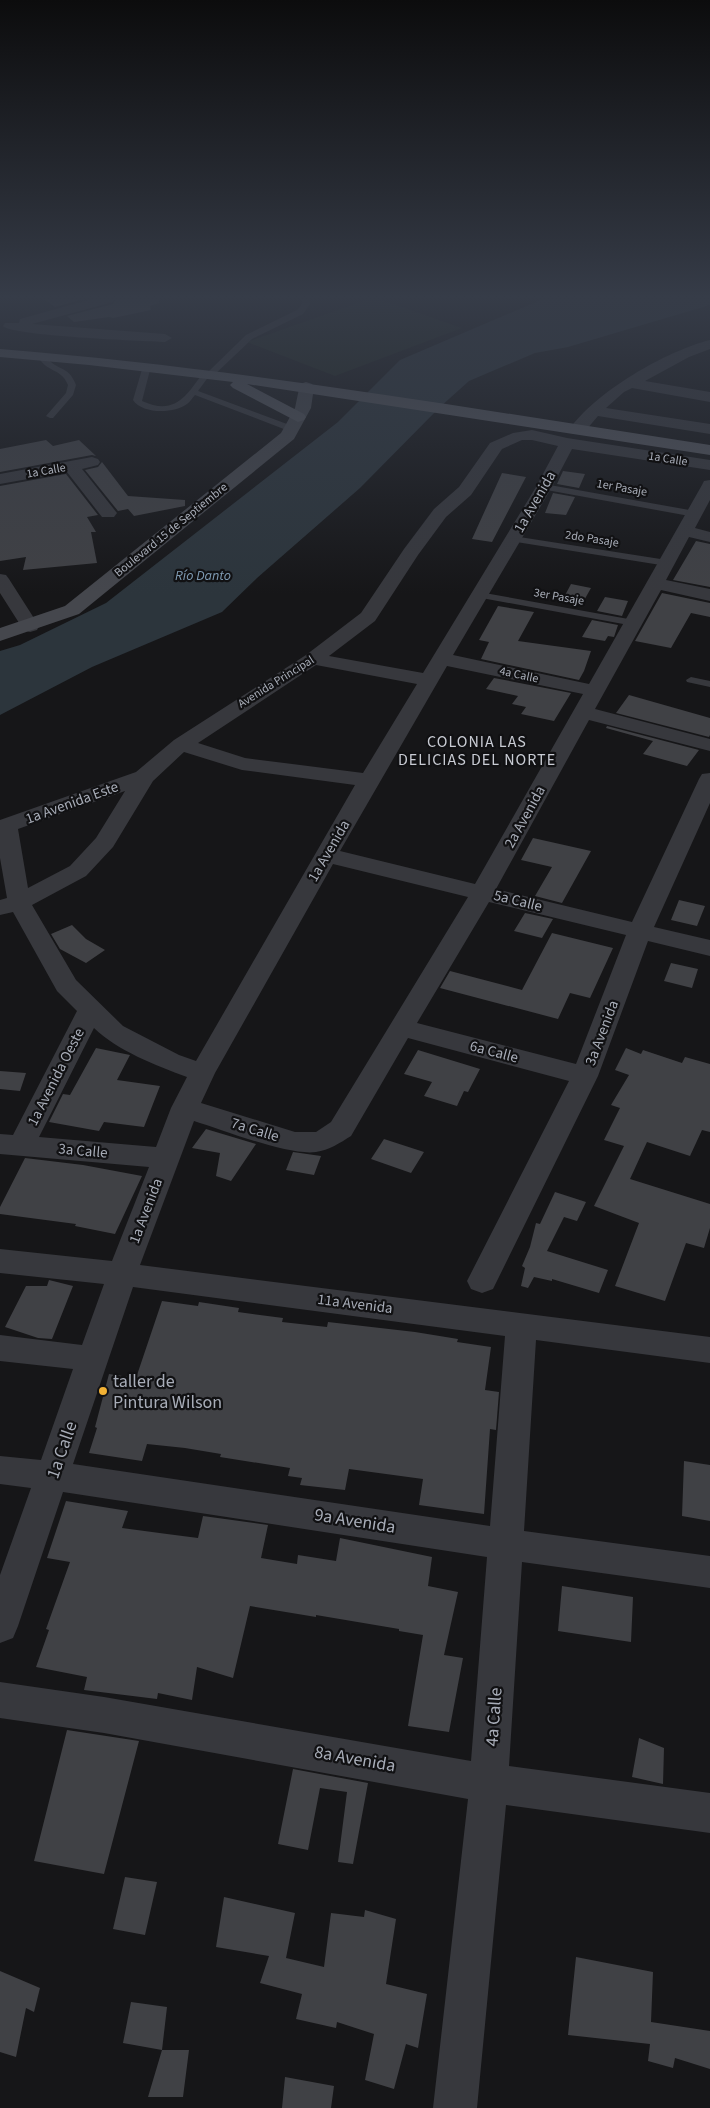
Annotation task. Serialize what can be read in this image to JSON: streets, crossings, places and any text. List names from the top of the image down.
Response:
{
  "streets": {
    "street": [
      "1a Calle",
      "1a Avenida",
      "Boulevard 15 de Septiembre",
      "4a Calle",
      "Avenida Principal",
      "1a Avenida Este",
      "2a Avenida",
      "5a Calle",
      "3a Avenida",
      "6a Calle",
      "1a Avenida Oeste",
      "7a Calle",
      "3a Calle",
      "11a Avenida",
      "9a Avenida",
      "8a Avenida"
    ],
    "lane": ["1er Pasaje", "2do Pasaje", "3er Pasaje"]
  },
  "crossings": [
    ["1a Calle", "1a Avenida"],
    ["1a Calle", "Avenida Principal"],
    ["1a Calle", "11a Avenida"],
    ["1a Calle", "9a Avenida"],
    ["1er Pasaje", "1a Avenida"],
    ["1er Pasaje", "2a Avenida"],
    ["1a Avenida", "2do Pasaje"],
    ["1a Avenida", "3er Pasaje"],
    ["1a Avenida", "4a Calle"],
    ["1a Avenida", "5a Calle"],
    ["1a Avenida", "7a Calle"],
    ["1a Avenida", "3a Calle"],
    ["1a Avenida", "11a Avenida"],
    ["2do Pasaje", "2a Avenida"],
    ["3er Pasaje", "2a Avenida"],
    ["4a Calle", "2a Avenida"],
    ["4a Calle", "11a Avenida"],
    ["4a Calle", "9a Avenida"],
    ["4a Calle", "8a Avenida"],
    ["Avenida Principal", "1a Avenida Este"],
    ["2a Avenida", "5a Calle"],
    ["2a Avenida", "6a Calle"],
    ["2a Avenida", "7a Calle"],
    ["5a Calle", "3a Avenida"],
    ["3a Avenida", "6a Calle"],
    ["1a Avenida Oeste", "3a Calle"]
  ],
  "districts": ["COLONIA LAS DELICIAS DEL NORTE"],
  "water": ["Río Danto"],
  "places": ["taller de Pintura Wilson"]
}
